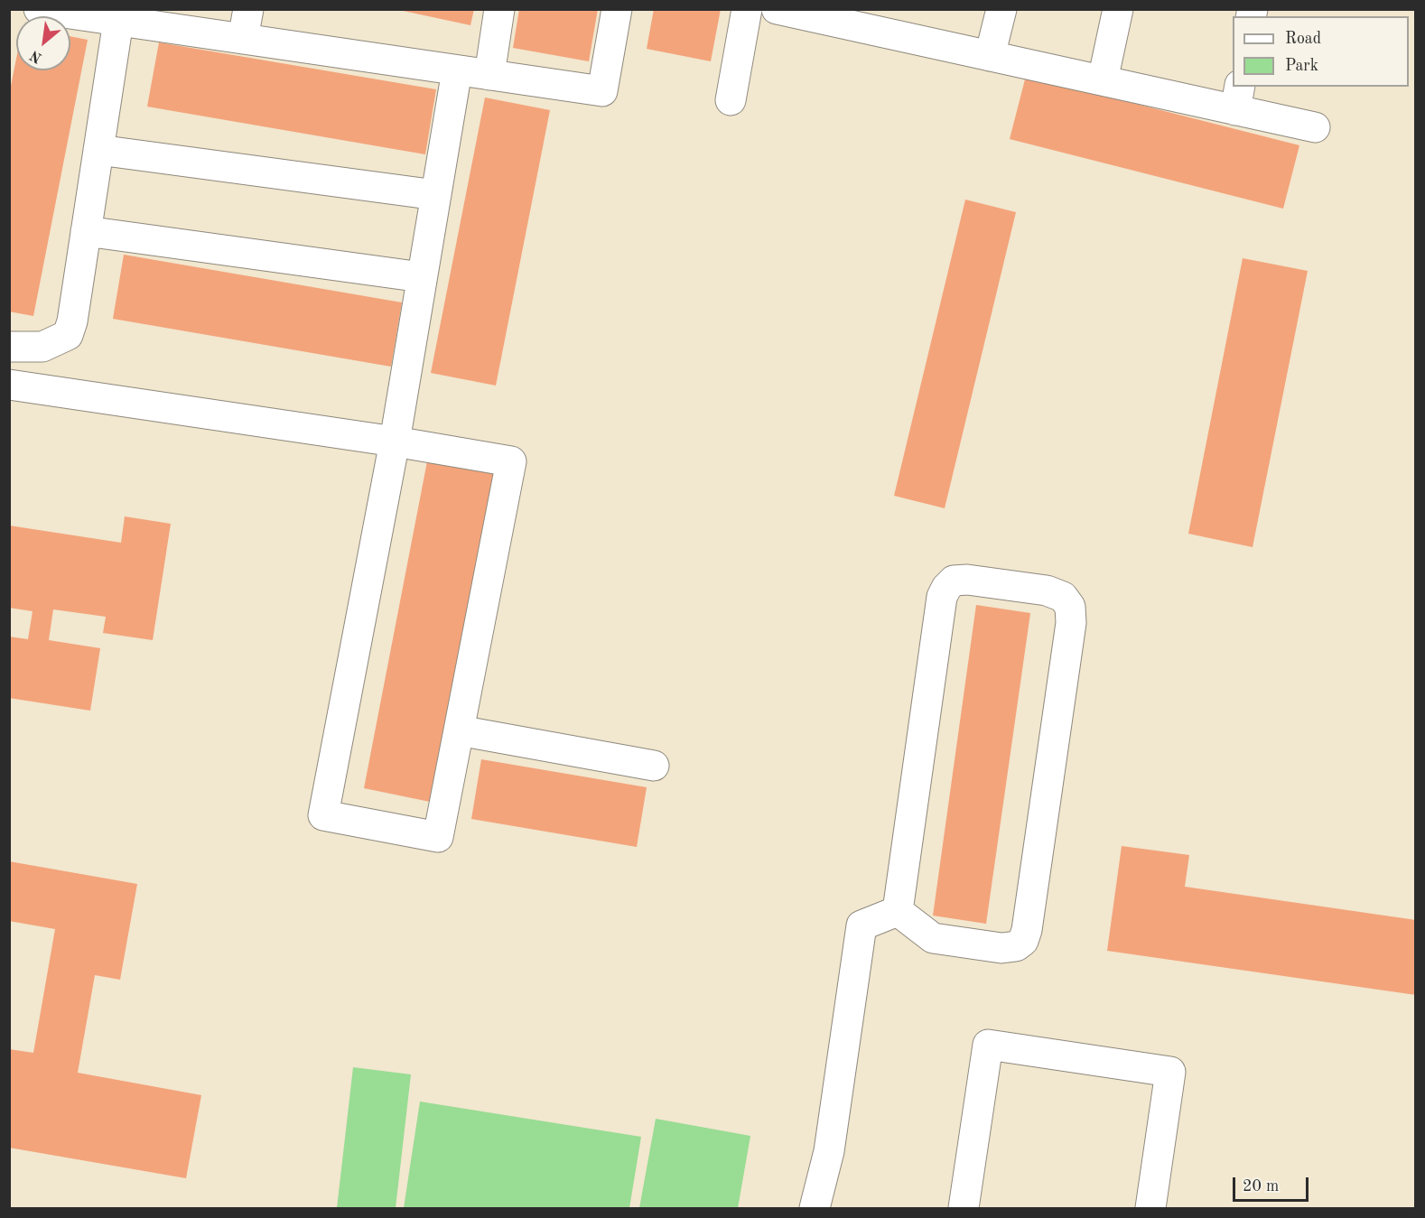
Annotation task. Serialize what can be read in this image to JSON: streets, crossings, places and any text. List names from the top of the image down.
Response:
{
  "legend": ["Road", "Park"],
  "scale_bar": "20 m",
  "north": "bottom left"
}
